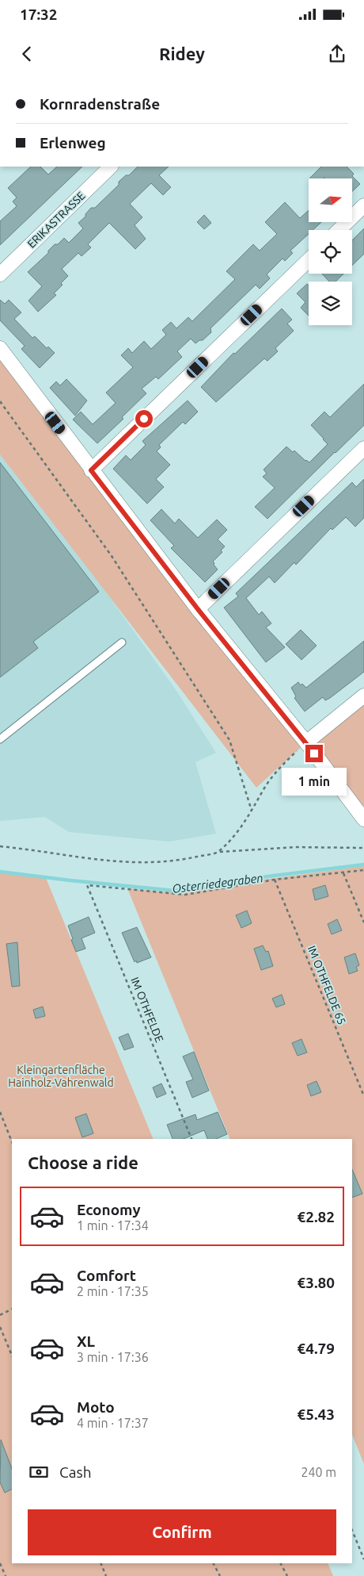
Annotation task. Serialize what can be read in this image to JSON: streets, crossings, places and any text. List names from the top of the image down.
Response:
{
  "streets": {
    "street": ["ERIKASTRASSE"],
    "path": ["IM OTHFELDE 65", "IM OTHFELDE"]
  },
  "crossings": [
    ["IM OTHFELDE 65", "IM OTHFELDE"]
  ],
  "water": ["Osterriedegraben"],
  "parks": ["Kleingartenfläche Hainholz-Vahrenwald"],
  "north": "right",
  "page": {
    "status": "17:32",
    "header": "Ridey",
    "banner": ["Kornradenstraße", "Erlenweg"],
    "bubble": "1 min",
    "heading": "Choose a ride",
    "list": [
      {
        "name": "Economy",
        "note": "1 min · 17:34",
        "value": "€2.82"
      },
      {
        "name": "Comfort",
        "note": "2 min · 17:35",
        "value": "€3.80"
      },
      {
        "name": "XL",
        "note": "3 min · 17:36",
        "value": "€4.79"
      },
      {
        "name": "Moto",
        "note": "4 min · 17:37",
        "value": "€5.43"
      }
    ],
    "pay": ["Cash", "240 m"],
    "buttons": "Confirm"
  }
}
